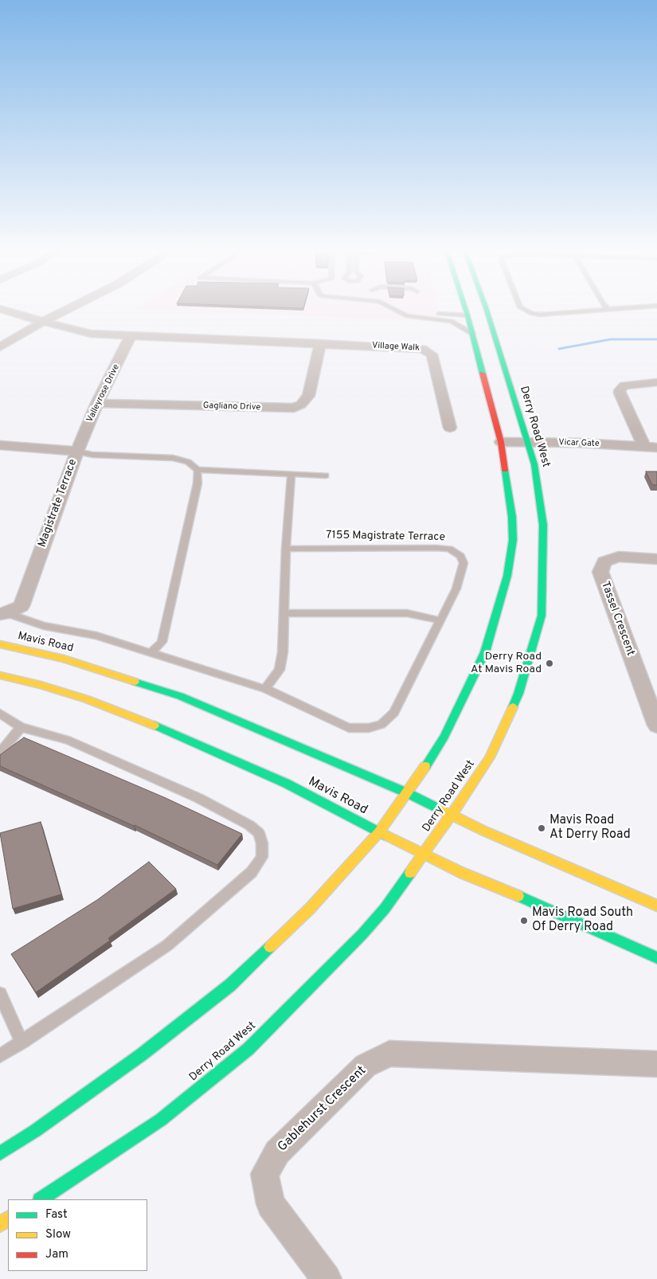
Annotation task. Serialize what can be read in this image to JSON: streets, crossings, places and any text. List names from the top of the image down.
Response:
{
  "streets": {
    "main road": ["Derry Road West", "Mavis Road"],
    "street": [
      "Village Walk",
      "Valleyrose Drive",
      "Gagliano Drive",
      "Vicar Gate",
      "Magistrate Terrace",
      "Tassel Crescent",
      "Gablehurst Crescent"
    ],
    "lane": ["7155 Magistrate Terrace"]
  },
  "crossings": [
    ["Village Walk", "Valleyrose Drive"],
    ["Village Walk", "Gagliano Drive"],
    ["Valleyrose Drive", "Gagliano Drive"],
    ["Valleyrose Drive", "Magistrate Terrace"],
    ["Derry Road West", "Vicar Gate"],
    ["Derry Road West", "Mavis Road"],
    ["Magistrate Terrace", "7155 Magistrate Terrace"]
  ],
  "places": ["Derry Road At Mavis Road", "Mavis Road At Derry Road", "Mavis Road South Of Derry Road"],
  "legend": ["Fast", "Slow", "Jam"]
}
